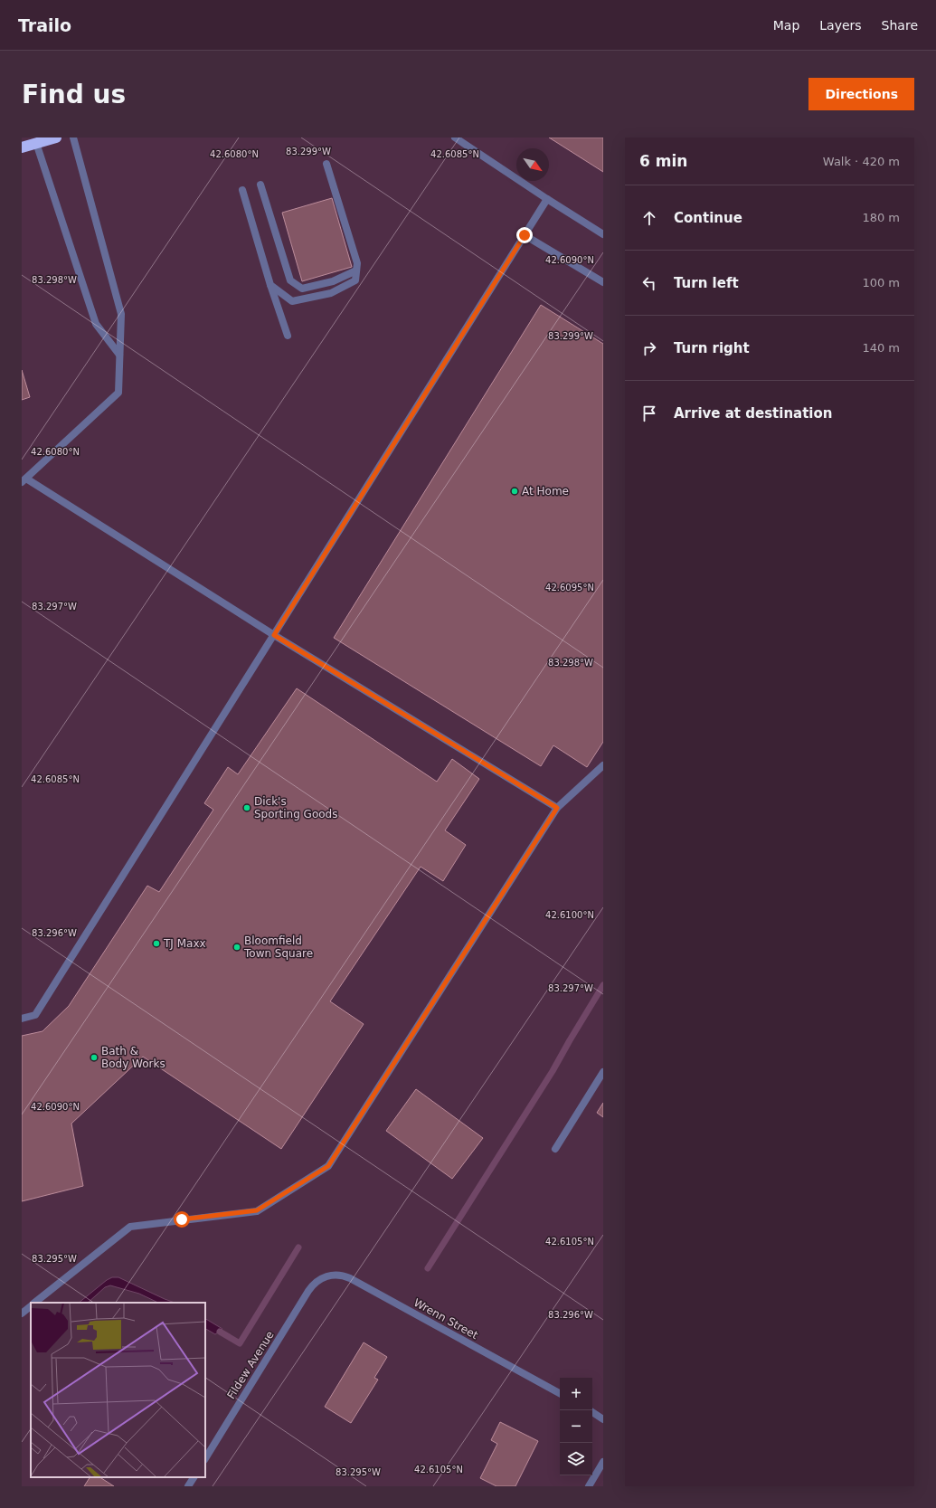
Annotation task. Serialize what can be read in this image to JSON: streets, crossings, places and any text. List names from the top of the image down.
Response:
{
  "streets": {
    "street": ["Wrenn Street", "Fildew Avenue"]
  },
  "crossings": [
    ["Wrenn Street", "Fildew Avenue"]
  ],
  "places": [
    "At Home",
    "Dick's Sporting Goods",
    "TJ Maxx",
    "Bloomfield Town Square",
    "Bath & Body Works"
  ],
  "north": "bottom right",
  "page": {
    "header": "Trailo",
    "nav": ["Map", "Layers", "Share"],
    "buttons": "Directions",
    "title": "Find us",
    "heading": ["6 min", "Walk · 420 m"],
    "list": [
      ["Continue", "180 m"],
      ["Turn left", "100 m"],
      ["Turn right", "140 m"],
      "Arrive at destination"
    ],
    "map_buttons": ["+", "−"]
  },
  "coordinates": [
    "83.299°W",
    "42.6080°N",
    "42.6085°N",
    "42.6090°N",
    "83.298°W",
    "42.6095°N",
    "83.297°W",
    "42.6100°N",
    "83.296°W",
    "42.6105°N",
    "83.295°W"
  ]
}
